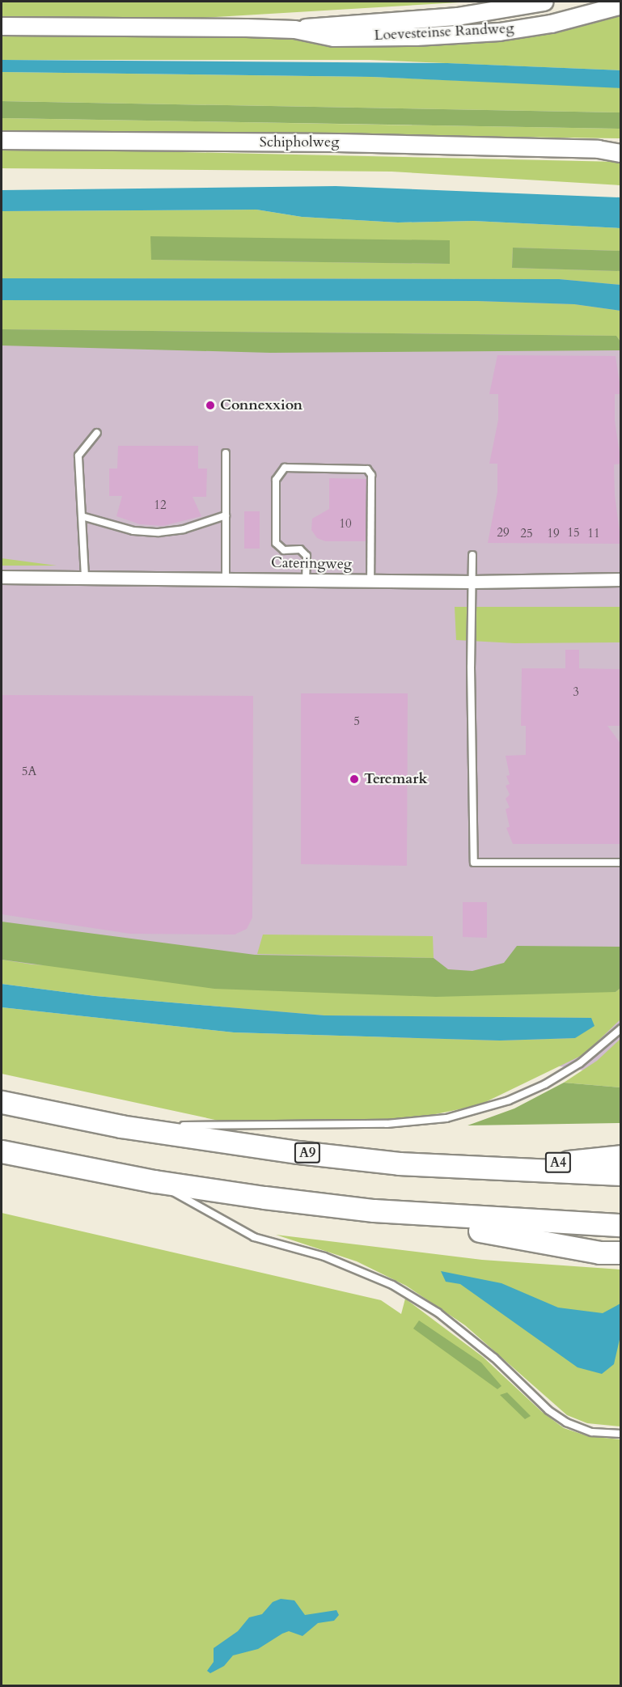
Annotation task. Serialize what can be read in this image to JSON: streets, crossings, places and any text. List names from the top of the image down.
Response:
{
  "streets": {
    "highway": ["A9", "A4"],
    "street": ["Loevesteinse Randweg", "Schipholweg", "Cateringweg"]
  },
  "crossings": [
    ["A9", "A4"]
  ],
  "places": ["Connexxion", "Teremark"],
  "house_numbers": [
    "12",
    "10",
    "29",
    "15",
    "25",
    "19",
    "11",
    "3",
    "5",
    "5A"
  ]
}
